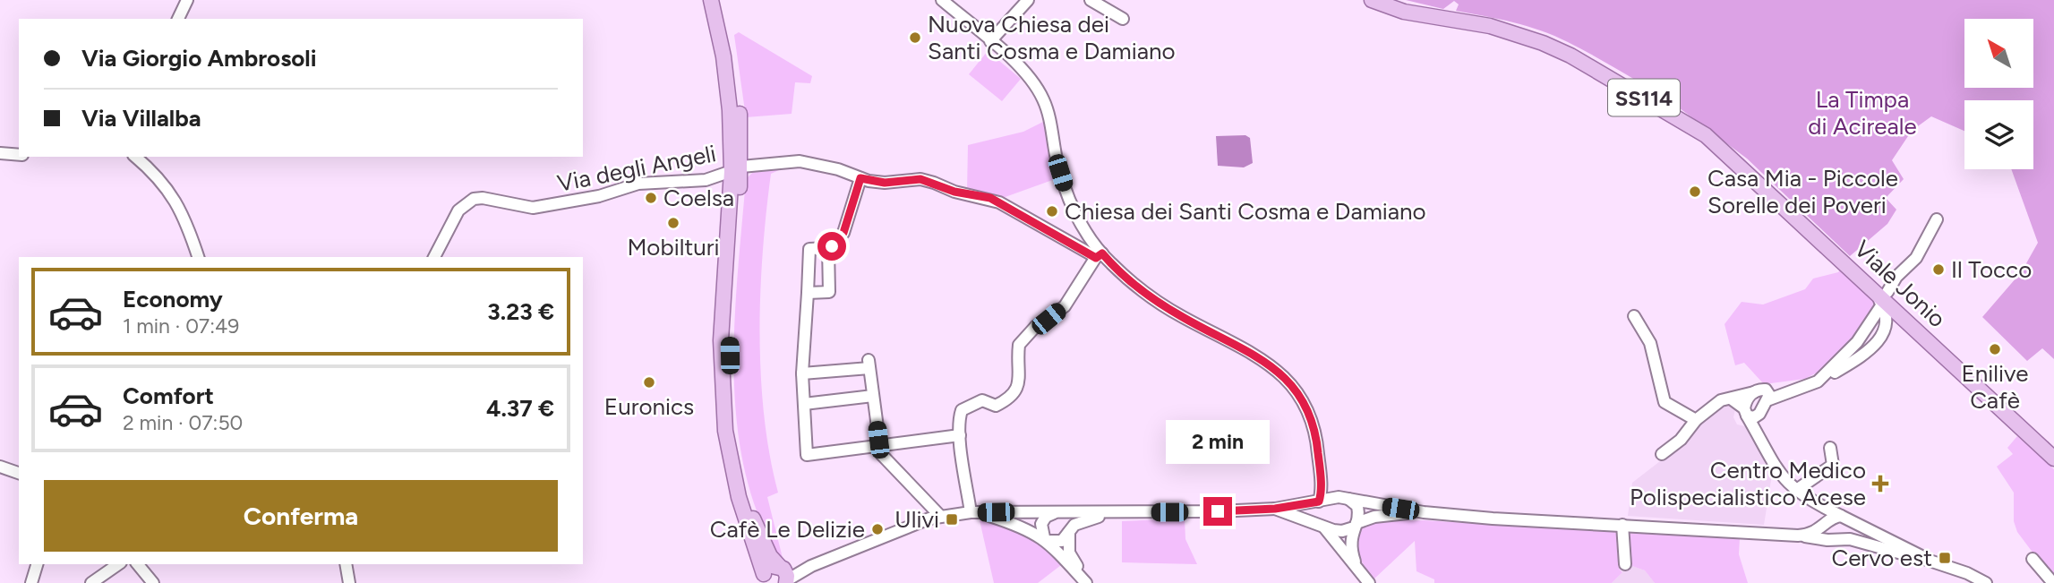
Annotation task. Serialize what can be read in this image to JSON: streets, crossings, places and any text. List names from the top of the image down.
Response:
{
  "streets": {
    "main road": ["SS114", "Viale Jonio"],
    "street": ["Via degli Angeli"]
  },
  "parks": ["La Timpa di Acireale"],
  "places": {
    "other": [
      "Nuova Chiesa dei Santi Cosma e Damiano",
      "Casa Mia - Piccole Sorelle dei Poveri",
      "Coelsa",
      "Chiesa dei Santi Cosma e Damiano",
      "Mobilturi",
      "Il Tocco",
      "Enilive Cafè",
      "Euronics",
      "Cafè Le Delizie"
    ],
    "health": ["Centro Medico Polispecialistico Acese"],
    "transit": ["Ulivi", "Cervo est"]
  },
  "north": "top left",
  "page": {
    "banner": ["Via Giorgio Ambrosoli", "Via Villalba"],
    "list": [
      {
        "name": "Economy",
        "note": "1 min · 07:49",
        "value": "3.23 €"
      },
      {
        "name": "Comfort",
        "note": "2 min · 07:50",
        "value": "4.37 €"
      }
    ],
    "bubble": "2 min",
    "buttons": "Conferma"
  }
}
